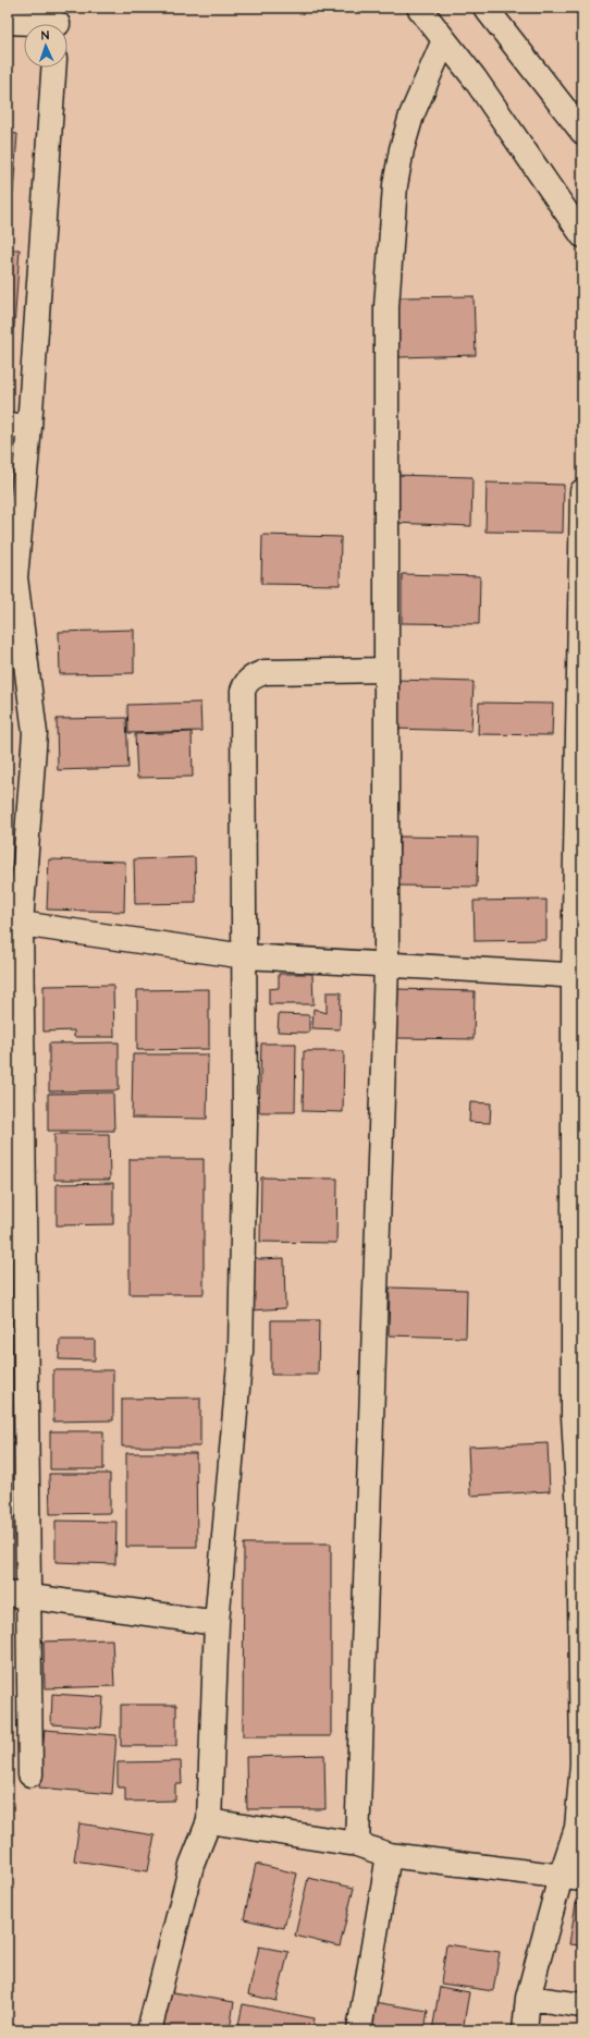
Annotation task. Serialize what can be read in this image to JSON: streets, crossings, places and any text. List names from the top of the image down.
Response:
{
  "north": "top"
}
